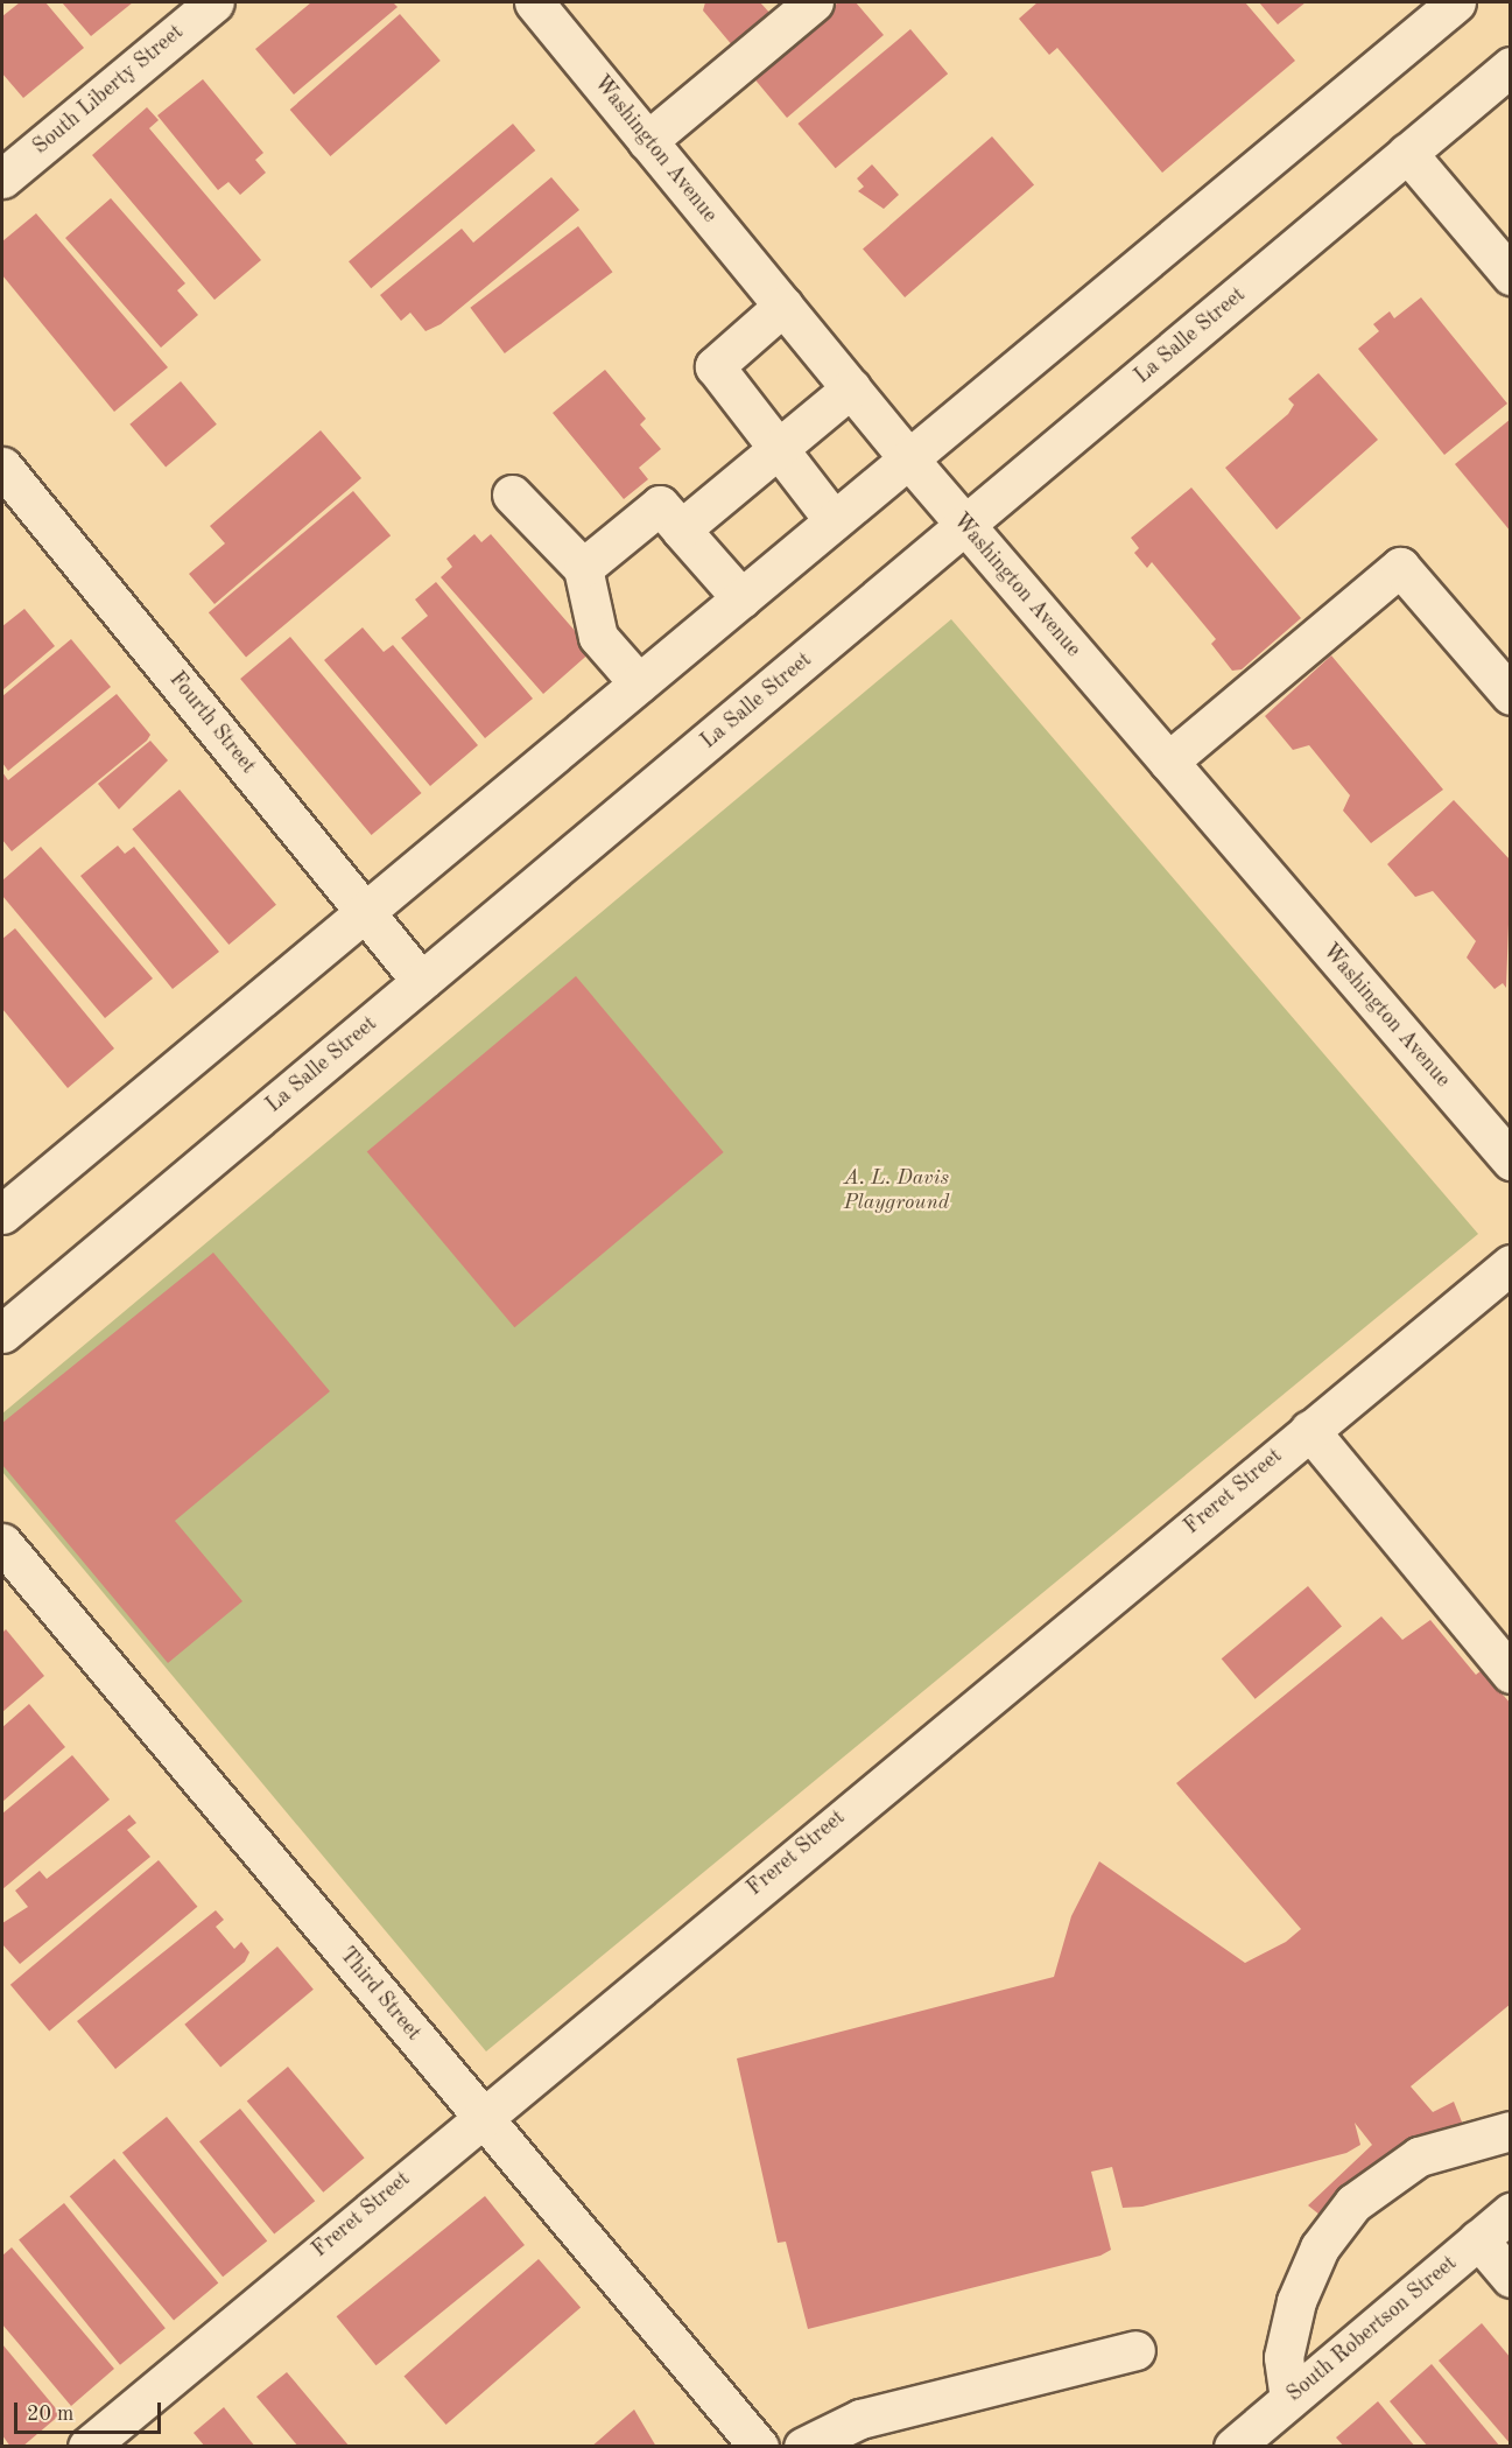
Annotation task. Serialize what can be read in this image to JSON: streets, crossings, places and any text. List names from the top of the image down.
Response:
{
  "streets": {
    "street": [
      "South Liberty Street",
      "Washington Avenue",
      "La Salle Street",
      "Fourth Street",
      "Freret Street",
      "Third Street",
      "South Robertson Street"
    ]
  },
  "crossings": [
    ["Washington Avenue", "La Salle Street"],
    ["La Salle Street", "Fourth Street"],
    ["Freret Street", "Third Street"]
  ],
  "parks": ["A. L. Davis Playground"],
  "scale_bar": "20 m"
}
